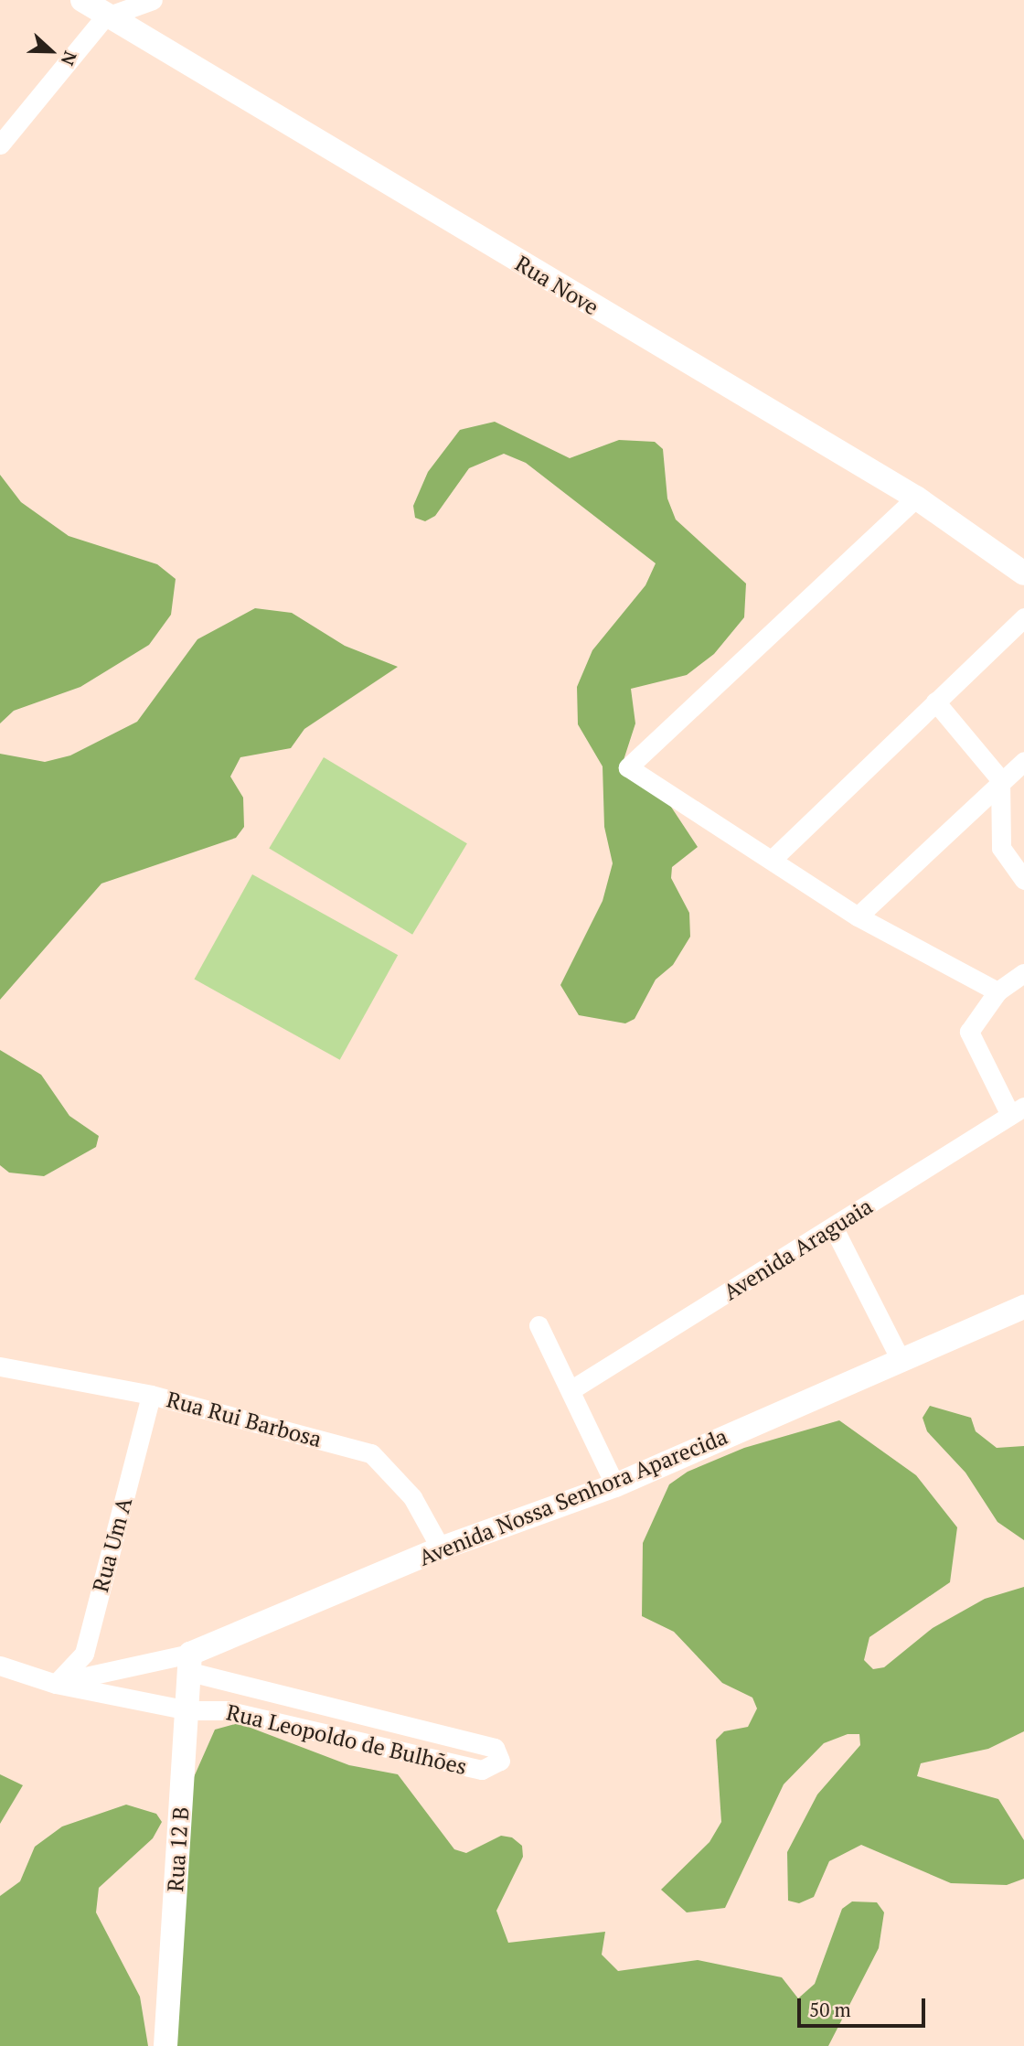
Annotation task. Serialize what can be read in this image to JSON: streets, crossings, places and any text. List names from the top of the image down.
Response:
{
  "streets": {
    "street": [
      "Rua Nove",
      "Avenida Araguaia",
      "Rua Rui Barbosa",
      "Avenida Nossa Senhora Aparecida",
      "Rua Um A",
      "Rua Leopoldo de Bulhões",
      "Rua 12 B"
    ]
  },
  "crossings": [
    ["Rua Rui Barbosa", "Avenida Nossa Senhora Aparecida"],
    ["Rua Rui Barbosa", "Rua Um A"],
    ["Avenida Nossa Senhora Aparecida", "Rua Leopoldo de Bulhões"],
    ["Avenida Nossa Senhora Aparecida", "Rua 12 B"],
    ["Rua Um A", "Rua Leopoldo de Bulhões"],
    ["Rua Leopoldo de Bulhões", "Rua 12 B"]
  ],
  "scale_bar": "50 m",
  "north": "right"
}
